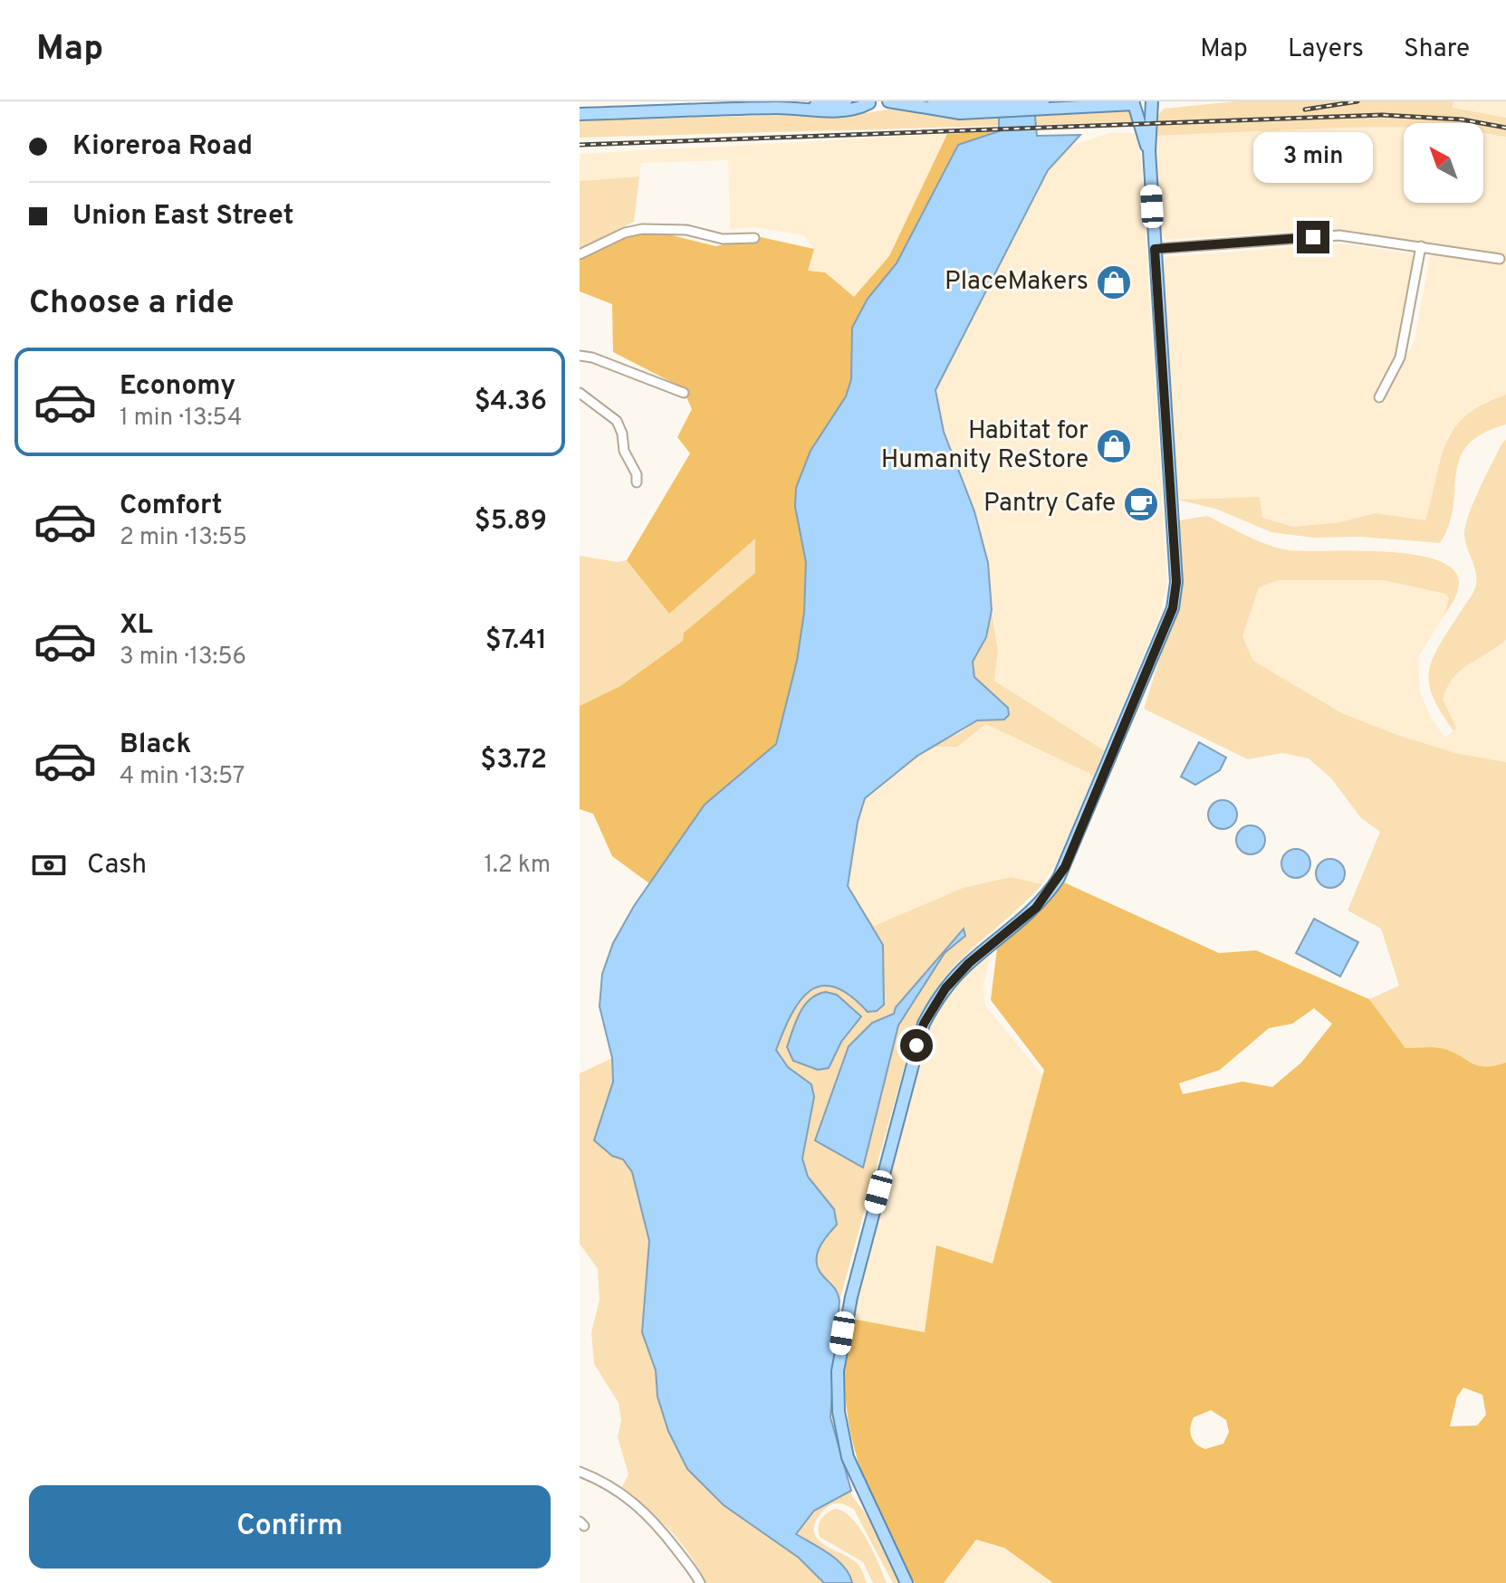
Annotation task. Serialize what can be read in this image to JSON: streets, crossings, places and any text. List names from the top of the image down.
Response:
{
  "places": {
    "shop": ["PlaceMakers", "Habitat for Humanity ReStore"],
    "cafe": ["Pantry Cafe"]
  },
  "north": "top left",
  "page": {
    "header": "Map",
    "nav": ["Map", "Layers", "Share"],
    "banner": ["Kioreroa Road", "Union East Street"],
    "bubble": "3 min",
    "heading": "Choose a ride",
    "list": [
      {
        "name": "Economy",
        "note": "1 min · 13:54",
        "value": "$4.36"
      },
      {
        "name": "Comfort",
        "note": "2 min · 13:55",
        "value": "$5.89"
      },
      {
        "name": "XL",
        "note": "3 min · 13:56",
        "value": "$7.41"
      },
      {
        "name": "Black",
        "note": "4 min · 13:57",
        "value": "$3.72"
      }
    ],
    "pay": ["Cash", "1.2 km"],
    "buttons": "Confirm"
  }
}
